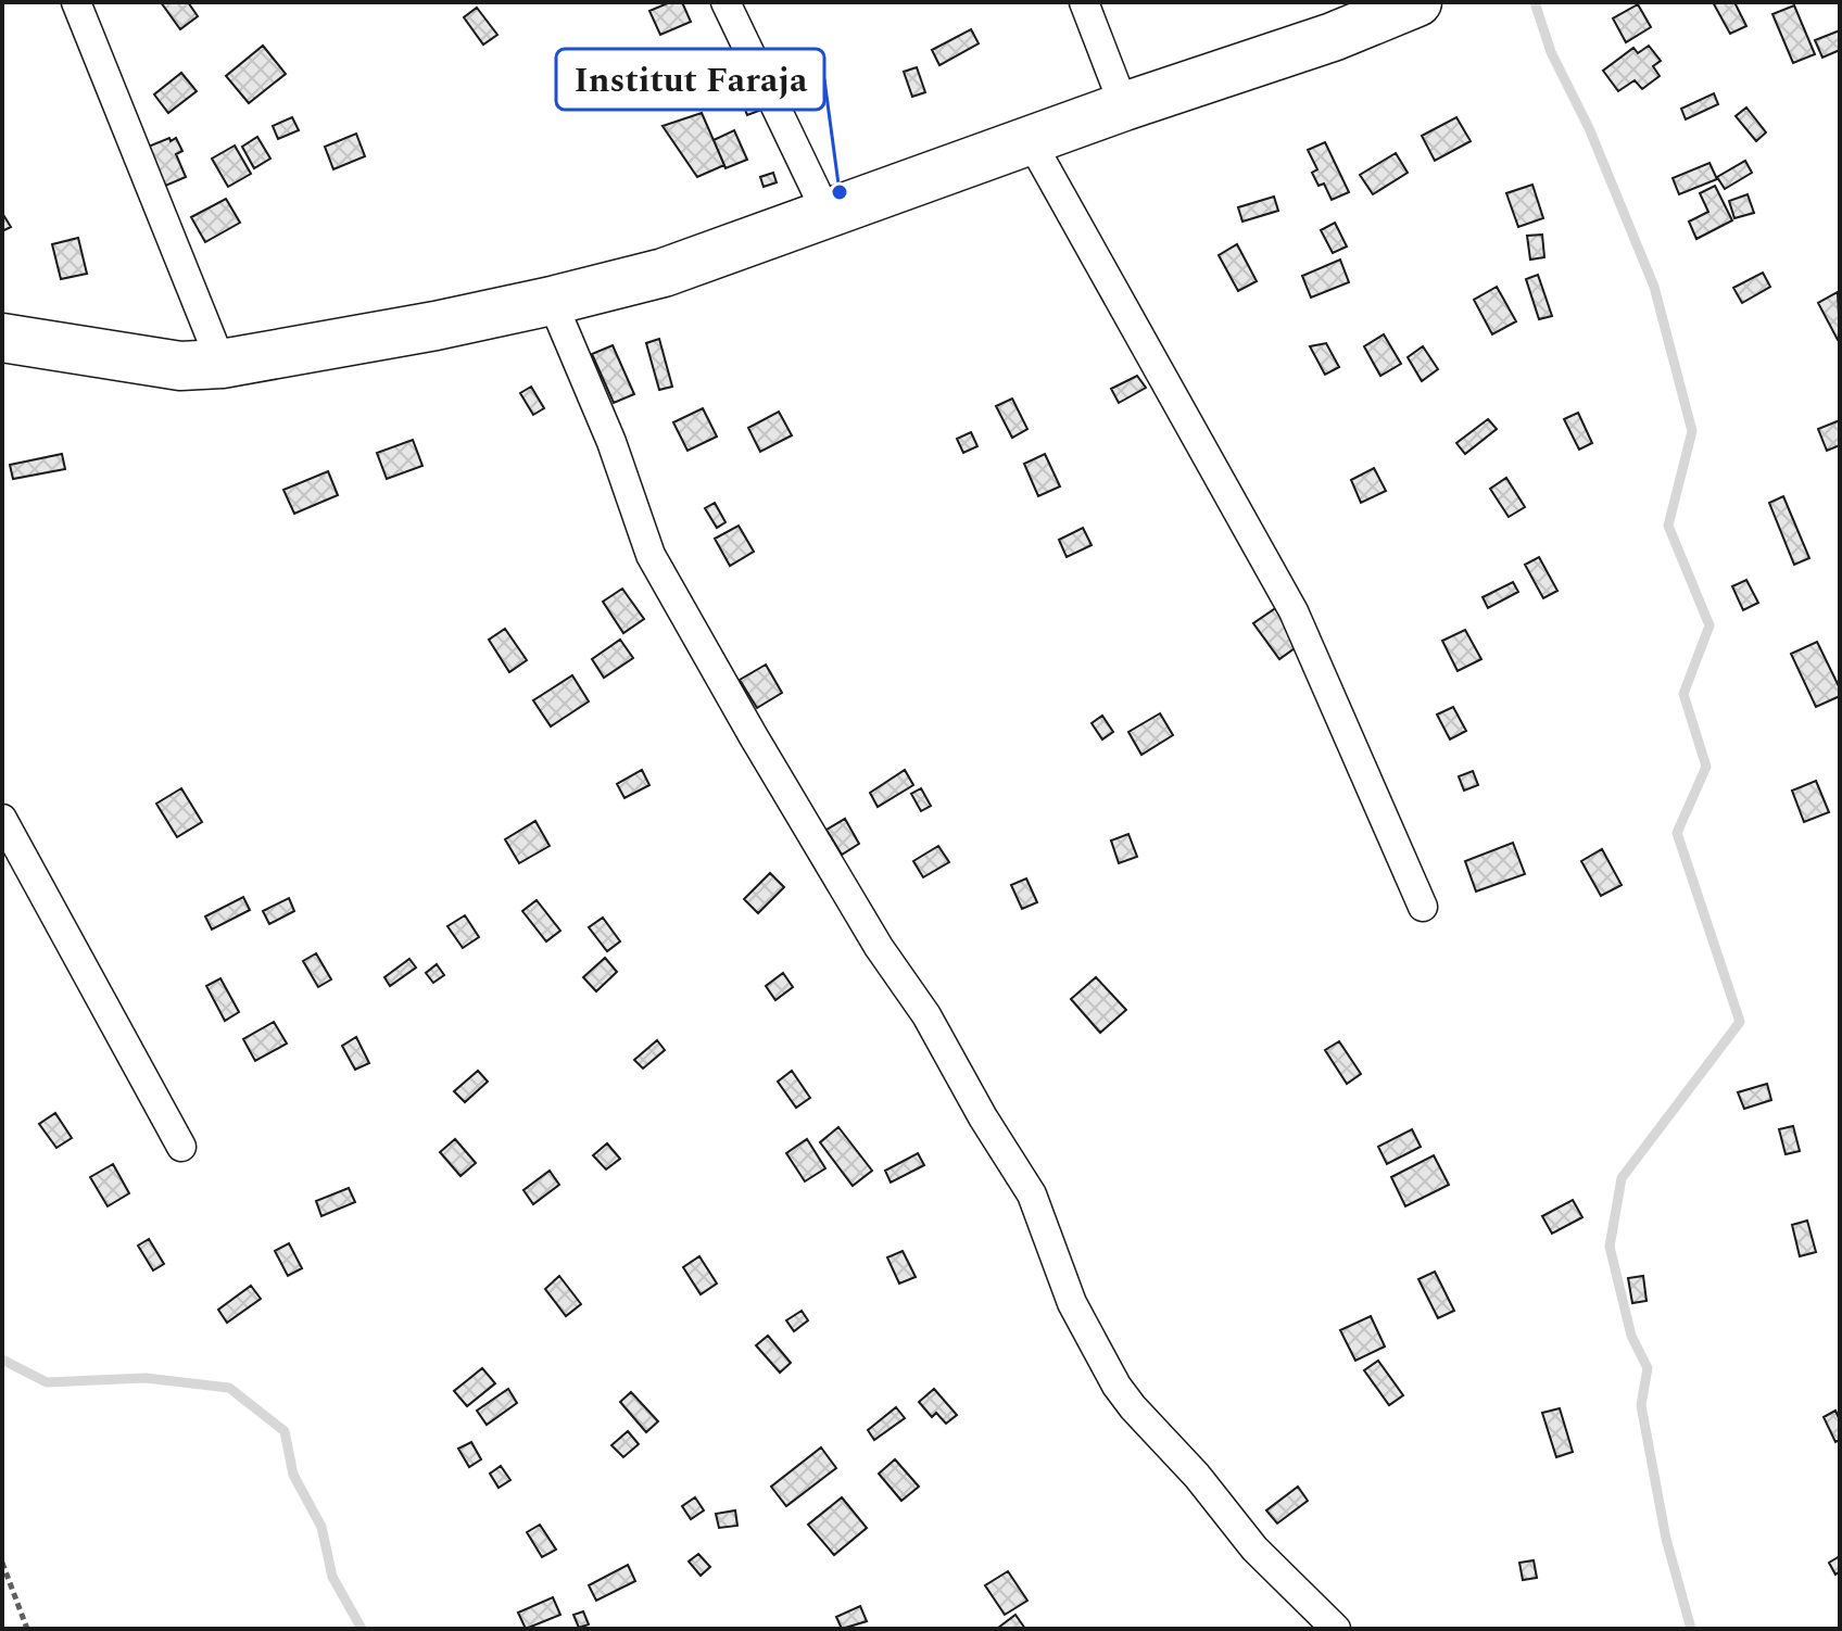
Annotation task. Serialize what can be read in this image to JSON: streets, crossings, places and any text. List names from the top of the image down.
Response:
{
  "places": ["Institut Faraja"]
}
